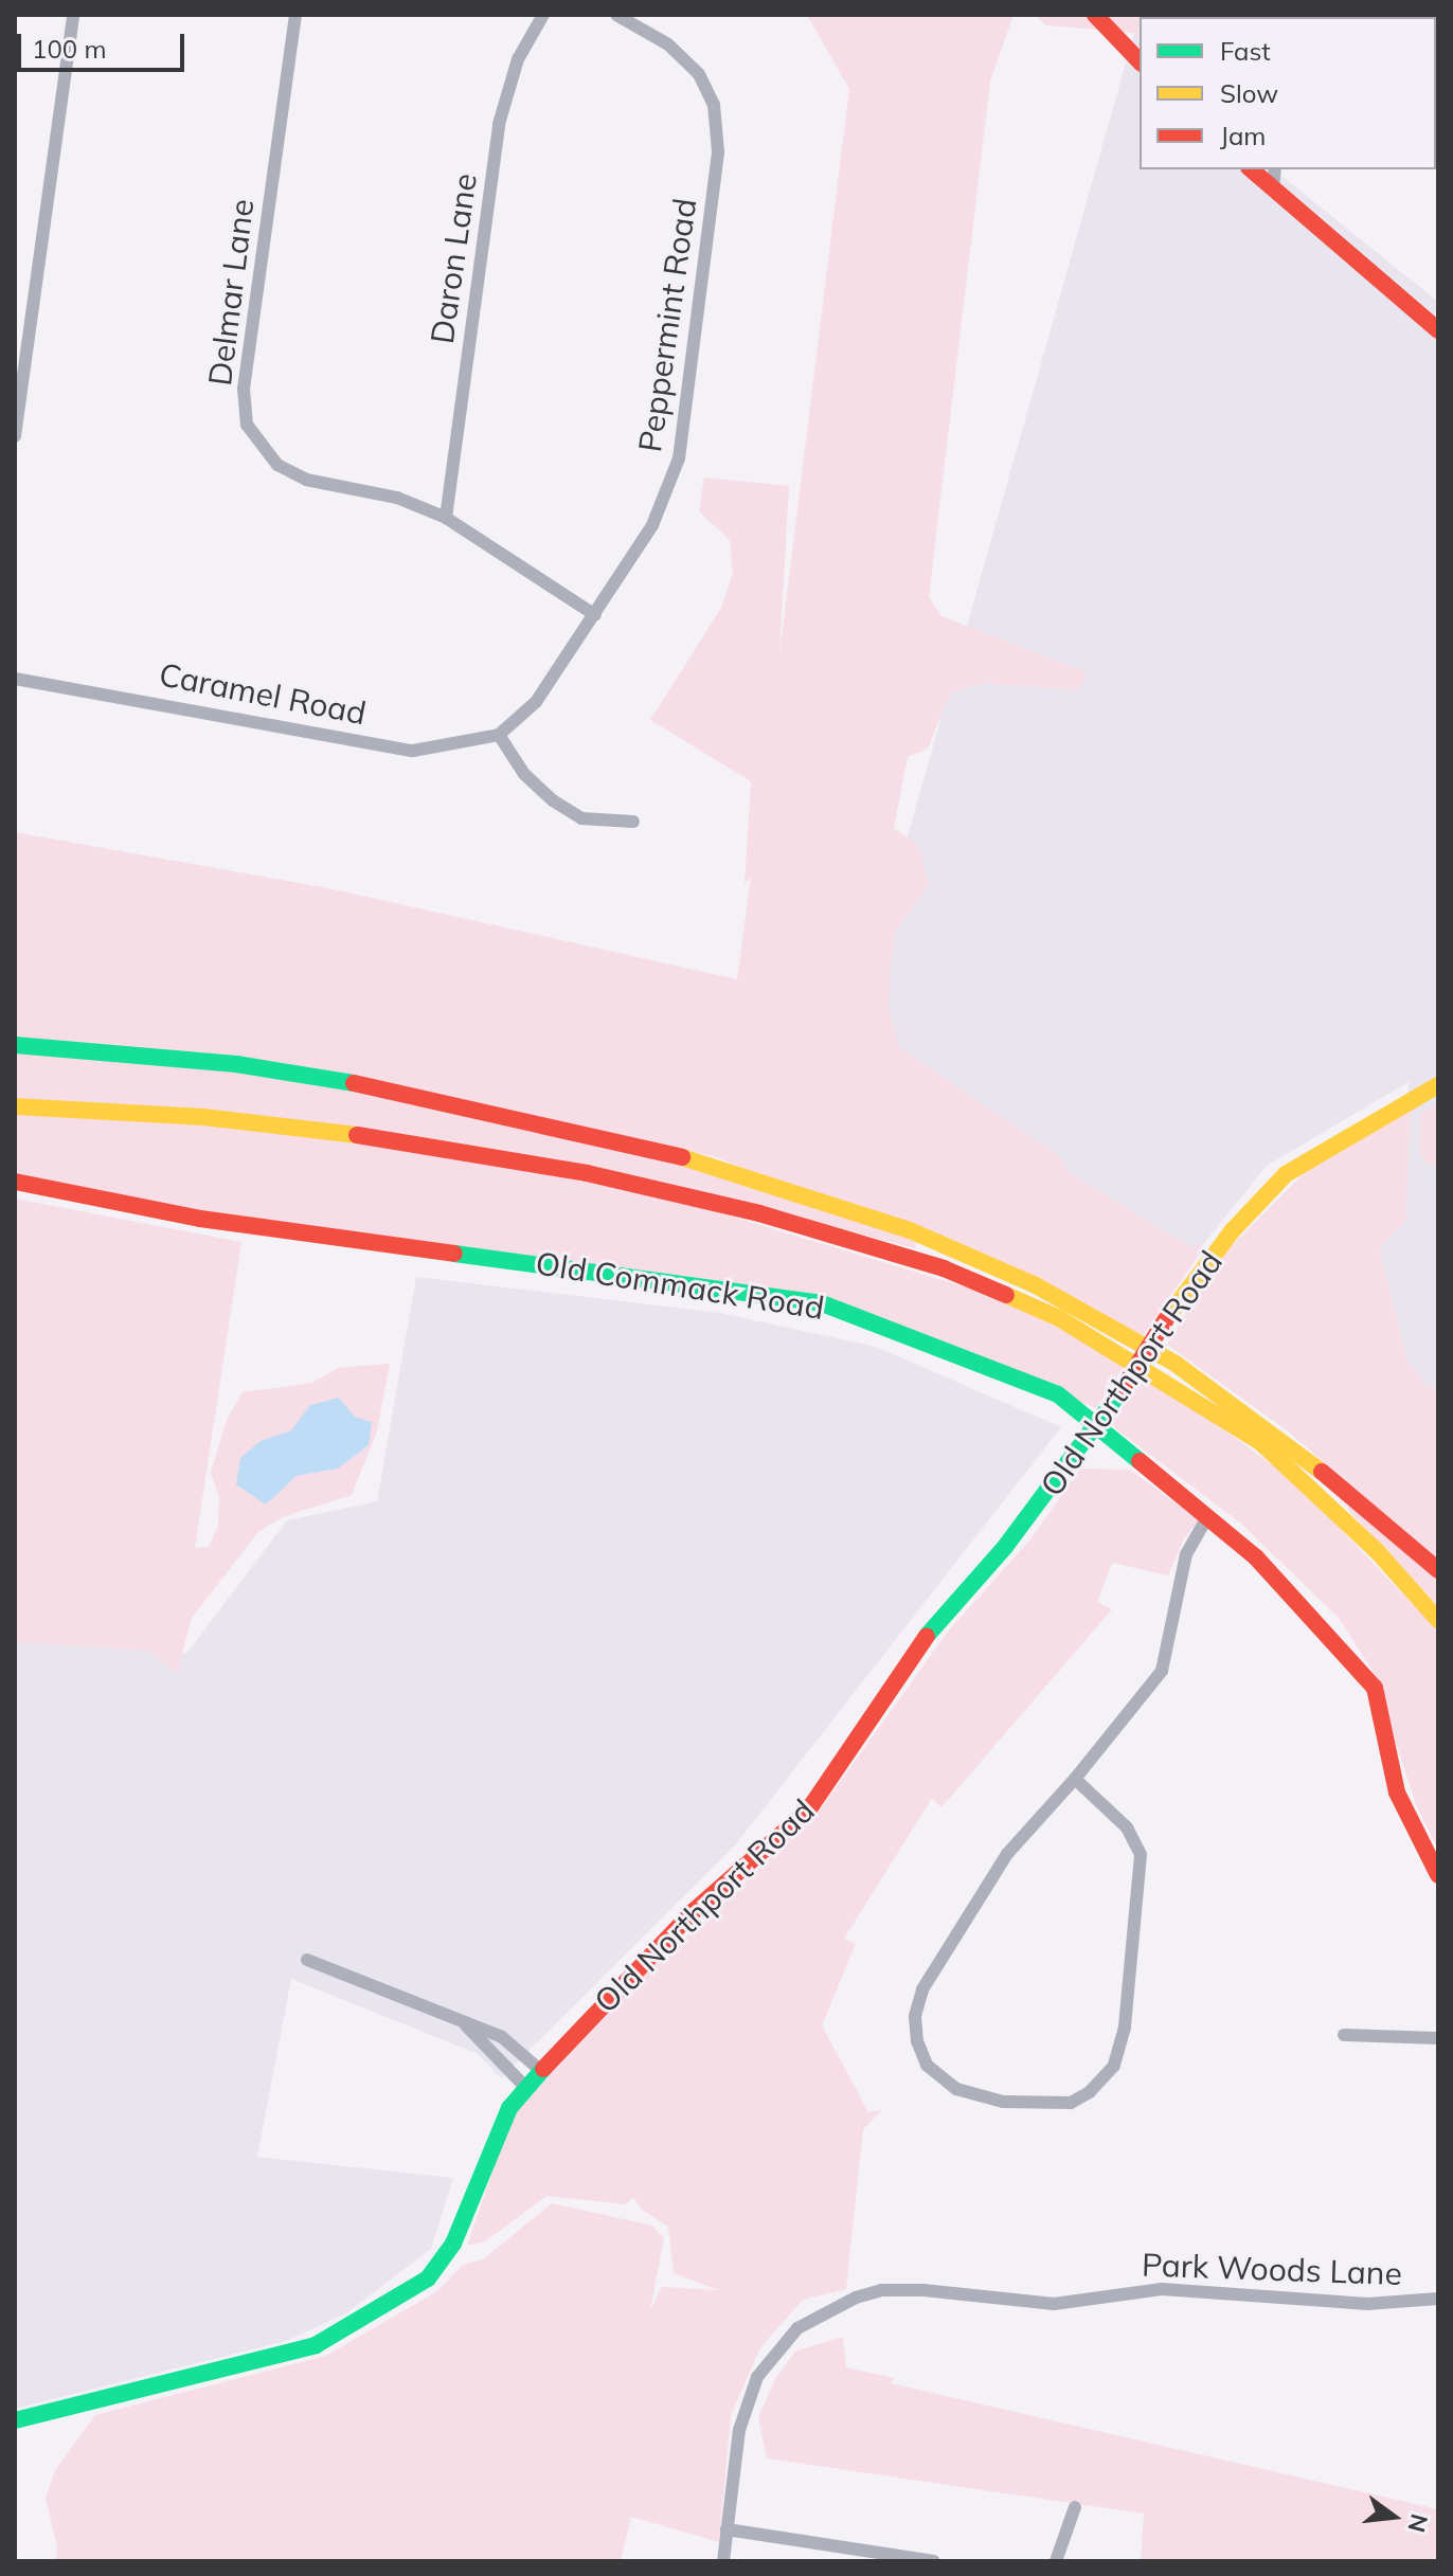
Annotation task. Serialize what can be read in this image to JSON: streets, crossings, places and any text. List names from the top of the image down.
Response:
{
  "streets": {
    "main road": ["Old Commack Road", "Old Northport Road"],
    "street": [
      "Daron Lane",
      "Delmar Lane",
      "Peppermint Road",
      "Caramel Road",
      "Park Woods Lane"
    ]
  },
  "crossings": [
    ["Daron Lane", "Delmar Lane"],
    ["Delmar Lane", "Peppermint Road"],
    ["Peppermint Road", "Caramel Road"],
    ["Old Commack Road", "Old Northport Road"]
  ],
  "legend": ["Fast", "Slow", "Jam"],
  "scale_bar": "100 m",
  "north": "right"
}
